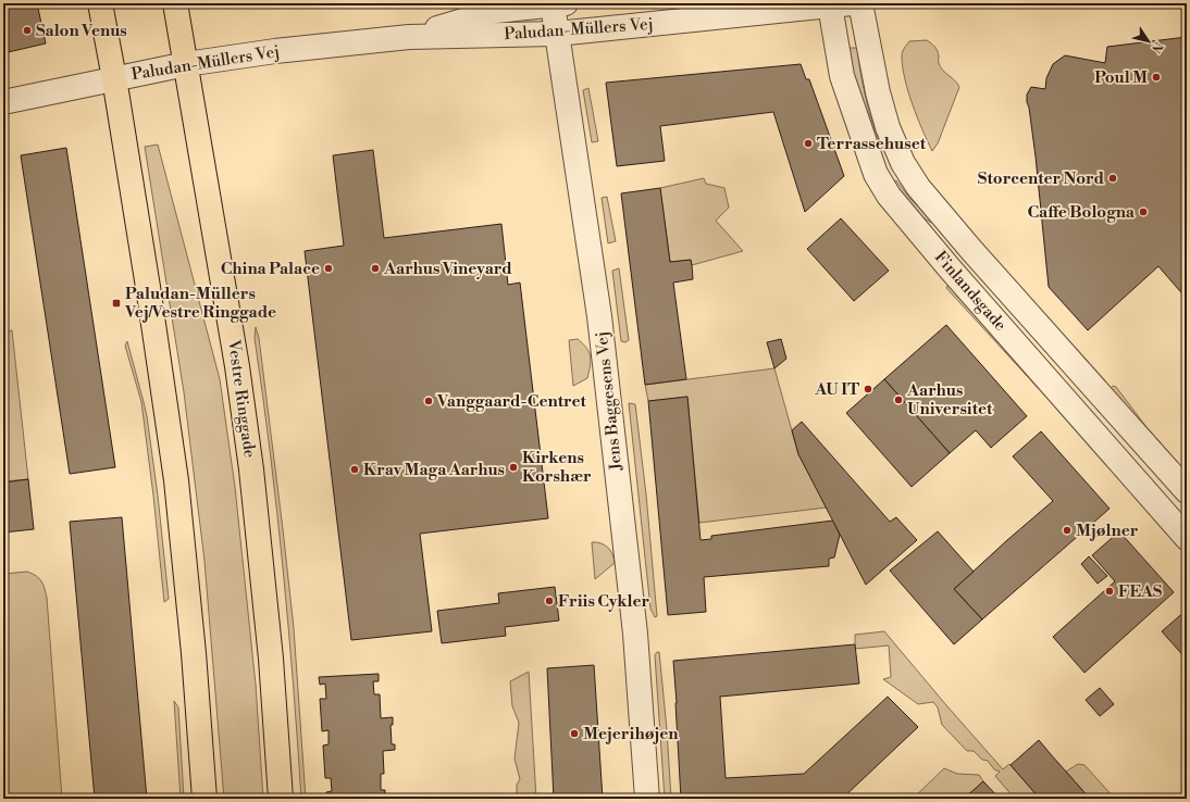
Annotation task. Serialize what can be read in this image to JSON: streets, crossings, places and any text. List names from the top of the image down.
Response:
{
  "streets": {
    "main road": ["Vestre Ringgade"],
    "street": ["Paludan-Müllers Vej", "Finlandsgade", "Jens Baggesens Vej"]
  },
  "crossings": [
    ["Paludan-Müllers Vej", "Finlandsgade"],
    ["Paludan-Müllers Vej", "Vestre Ringgade"],
    ["Paludan-Müllers Vej", "Jens Baggesens Vej"]
  ],
  "places": {
    "other": [
      "Salon Venus",
      "Poul M",
      "Terrassehuset",
      "Storcenter Nord",
      "Caffe Bologna",
      "China Palace",
      "Aarhus Vineyard",
      "AU IT",
      "Aarhus Universitet",
      "Vanggaard-Centret",
      "Kirkens Korshær",
      "Krav Maga Aarhus",
      "Mjølner",
      "FEAS",
      "Friis Cykler",
      "Mejerihøjen"
    ],
    "transit": ["Paludan-Müllers Vej/Vestre Ringgade"]
  },
  "north": "bottom right"
}
